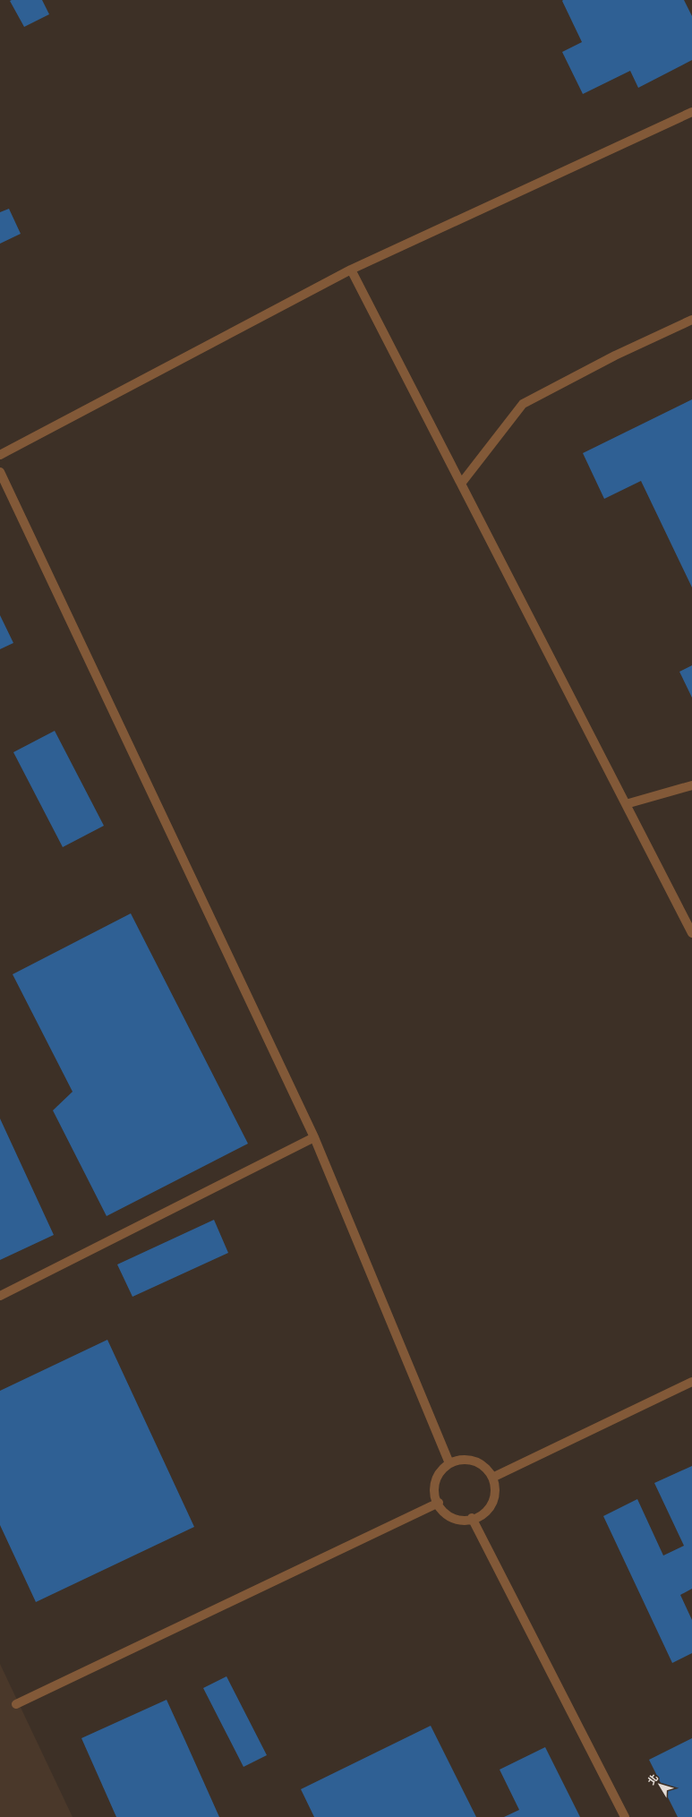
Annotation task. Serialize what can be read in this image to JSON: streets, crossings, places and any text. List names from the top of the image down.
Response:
{
  "north": "top left"
}
